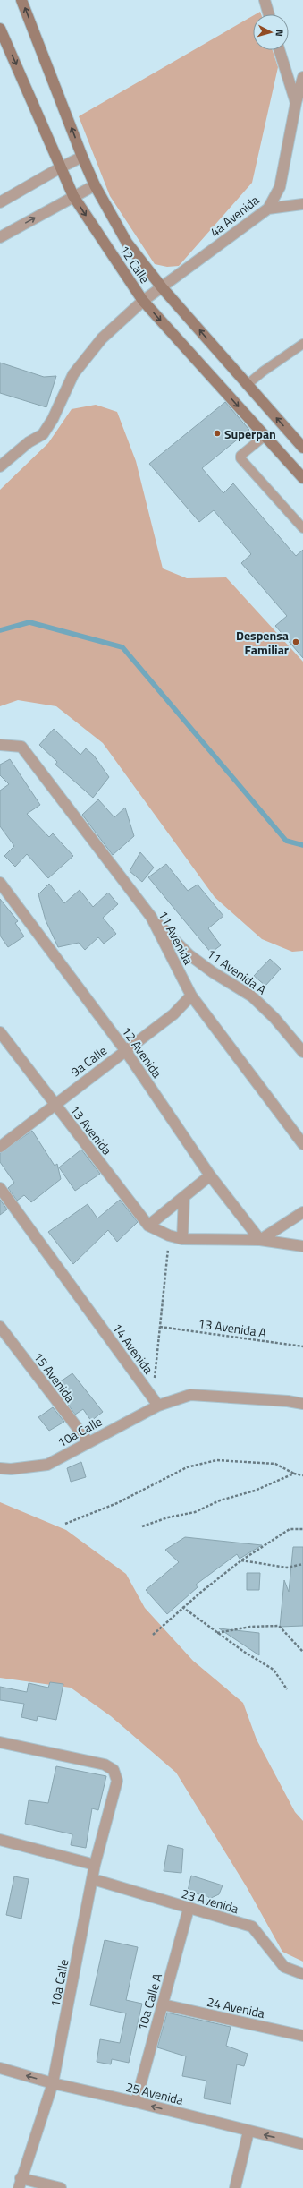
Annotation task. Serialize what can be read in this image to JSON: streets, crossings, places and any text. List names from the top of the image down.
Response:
{
  "streets": {
    "main road": ["12 Calle"],
    "street": [
      "4a Avenida",
      "11 Avenida",
      "11 Avenida A",
      "12 Avenida",
      "9a Calle",
      "13 Avenida",
      "14 Avenida",
      "15 Avenida",
      "10a Calle",
      "23 Avenida",
      "10a Calle A",
      "24 Avenida",
      "25 Avenida"
    ],
    "path": ["13 Avenida A"]
  },
  "crossings": [
    ["4a Avenida", "12 Calle"],
    ["11 Avenida", "11 Avenida A"],
    ["11 Avenida", "9a Calle"],
    ["12 Avenida", "9a Calle"],
    ["9a Calle", "13 Avenida"],
    ["14 Avenida", "10a Calle"],
    ["15 Avenida", "10a Calle"],
    ["10a Calle", "23 Avenida"],
    ["10a Calle", "25 Avenida"],
    ["23 Avenida", "10a Calle A"],
    ["10a Calle A", "24 Avenida"],
    ["10a Calle A", "25 Avenida"]
  ],
  "one_way": ["25 Avenida"],
  "places": ["Superpan", "Despensa Familiar"],
  "north": "right"
}
